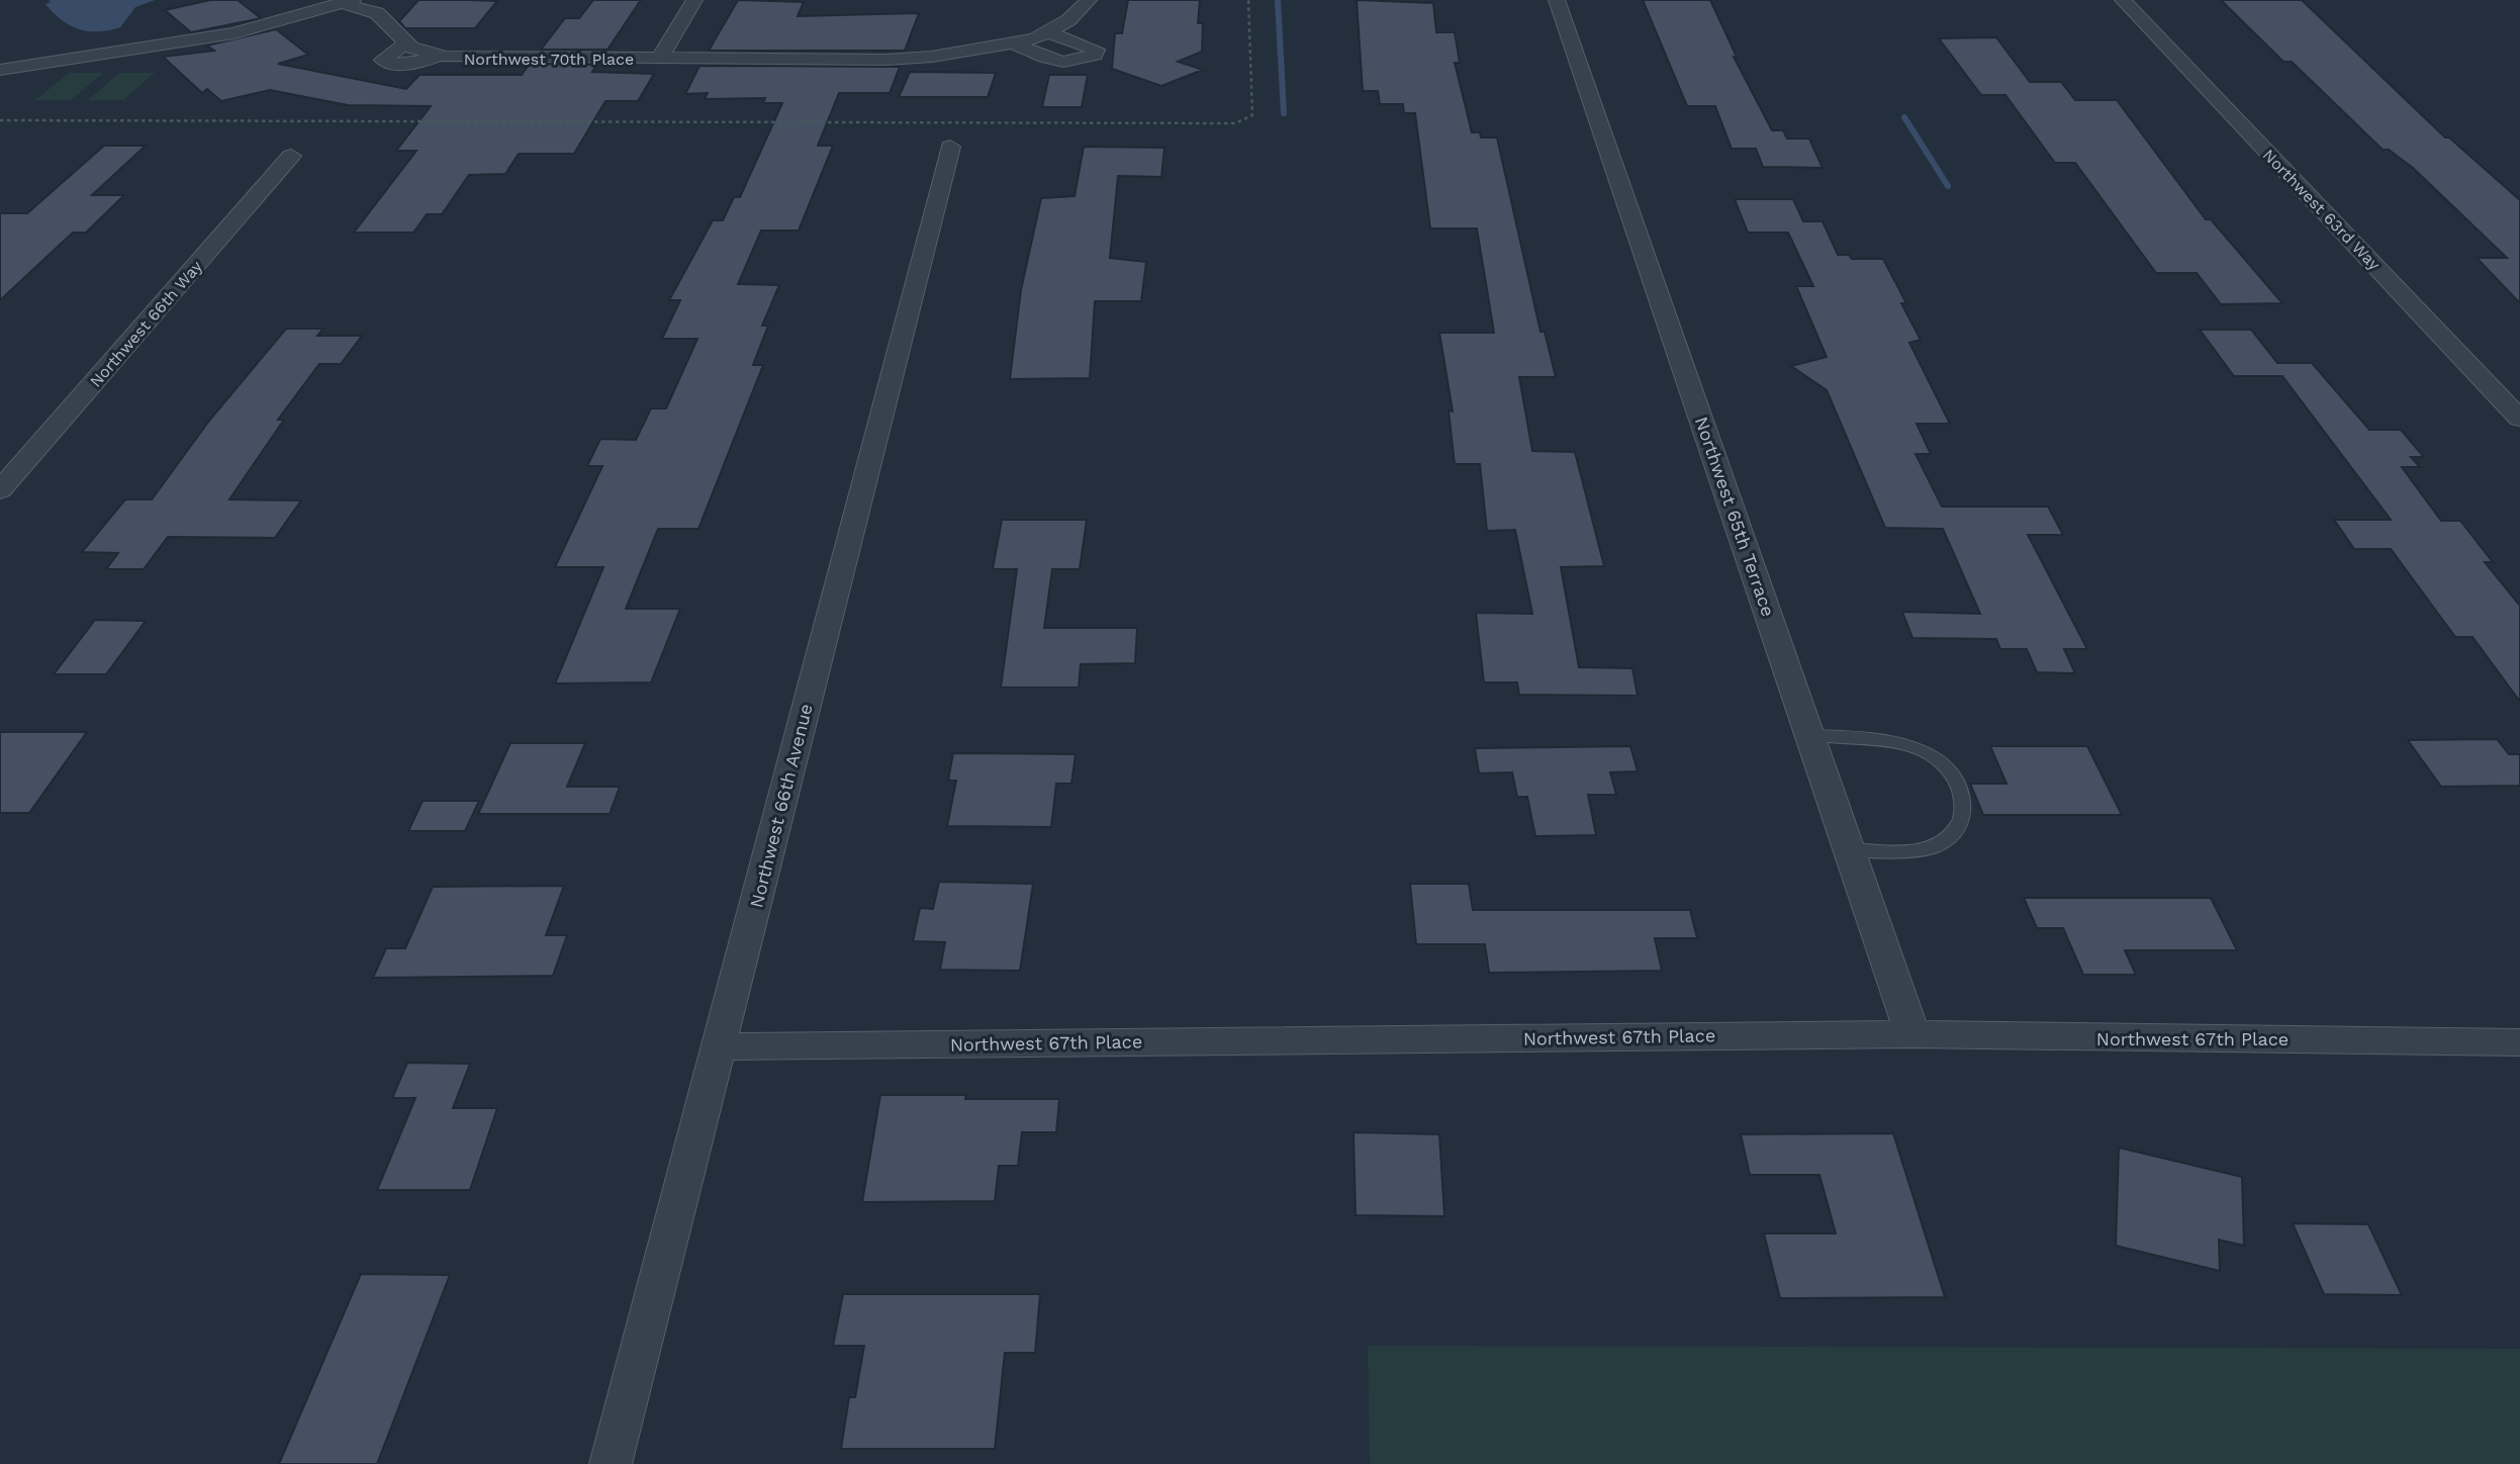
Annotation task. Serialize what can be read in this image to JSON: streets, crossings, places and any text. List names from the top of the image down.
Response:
{
  "streets": {
    "street": [
      "Northwest 70th Place",
      "Northwest 63rd Way",
      "Northwest 66th Way",
      "Northwest 65th Terrace",
      "Northwest 66th Avenue",
      "Northwest 67th Place"
    ]
  },
  "crossings": [
    ["Northwest 65th Terrace", "Northwest 67th Place"],
    ["Northwest 66th Avenue", "Northwest 67th Place"]
  ]
}
